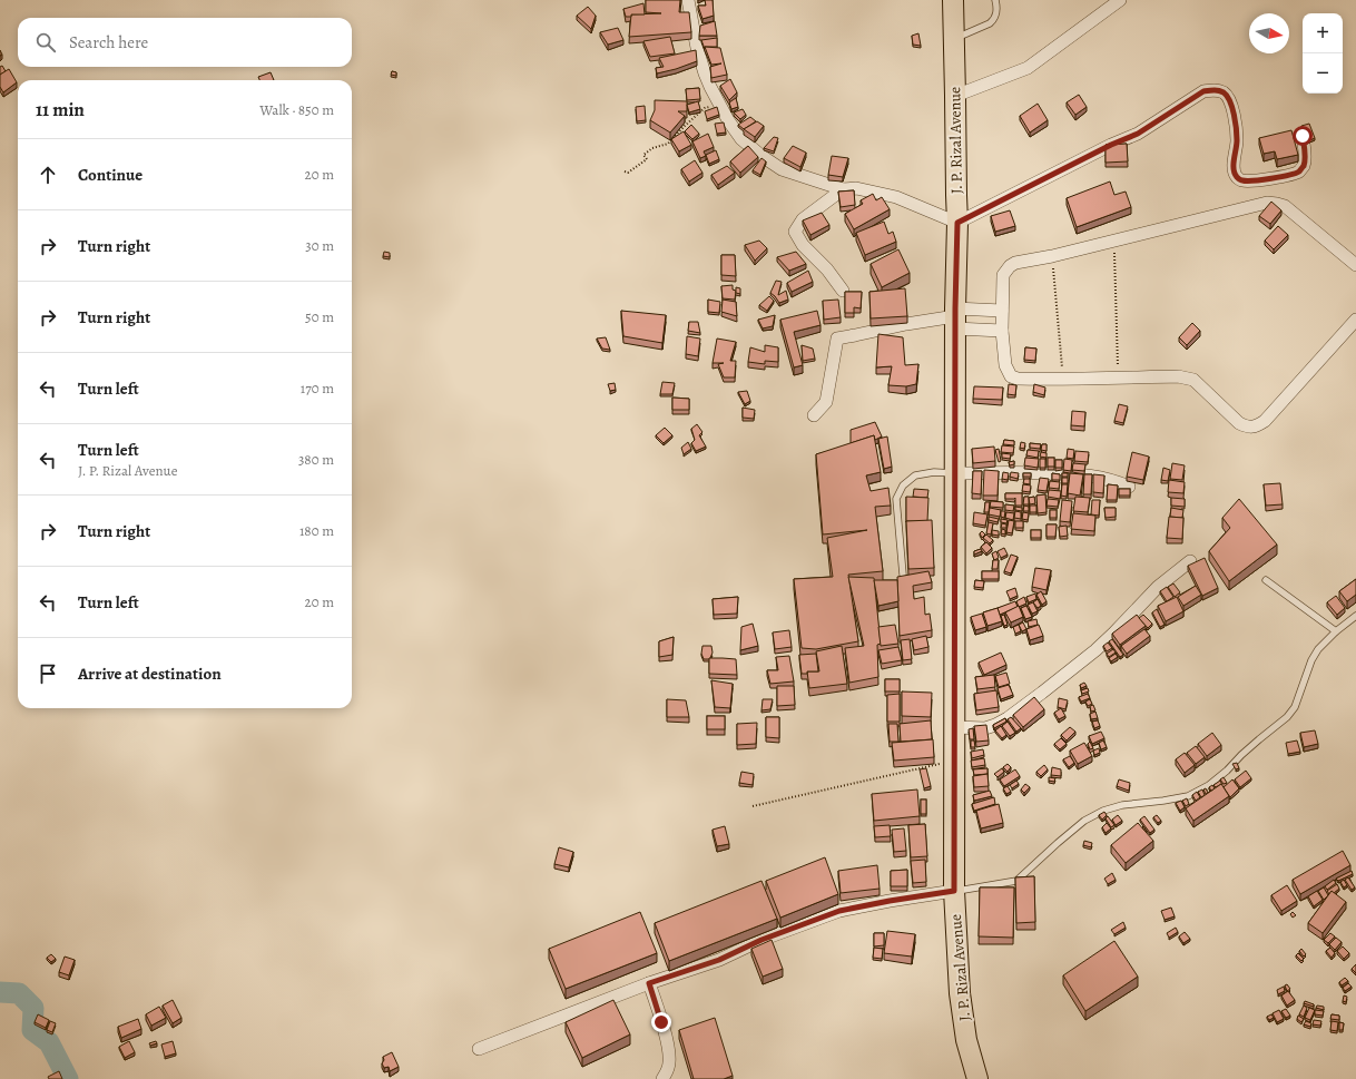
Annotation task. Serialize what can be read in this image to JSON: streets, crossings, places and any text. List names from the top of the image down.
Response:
{
  "streets": {
    "main road": ["J. P. Rizal Avenue"]
  },
  "north": "right",
  "page": {
    "map_buttons": ["+", "−"],
    "search": "Search here",
    "heading": ["11 min", "Walk · 850 m"],
    "list": [
      ["Continue", "20 m"],
      ["Turn right", "30 m"],
      ["Turn right", "50 m"],
      ["Turn left", "170 m"],
      ["Turn left", "J. P. Rizal Avenue", "380 m"],
      ["Turn right", "180 m"],
      ["Turn left", "20 m"],
      "Arrive at destination"
    ]
  }
}
